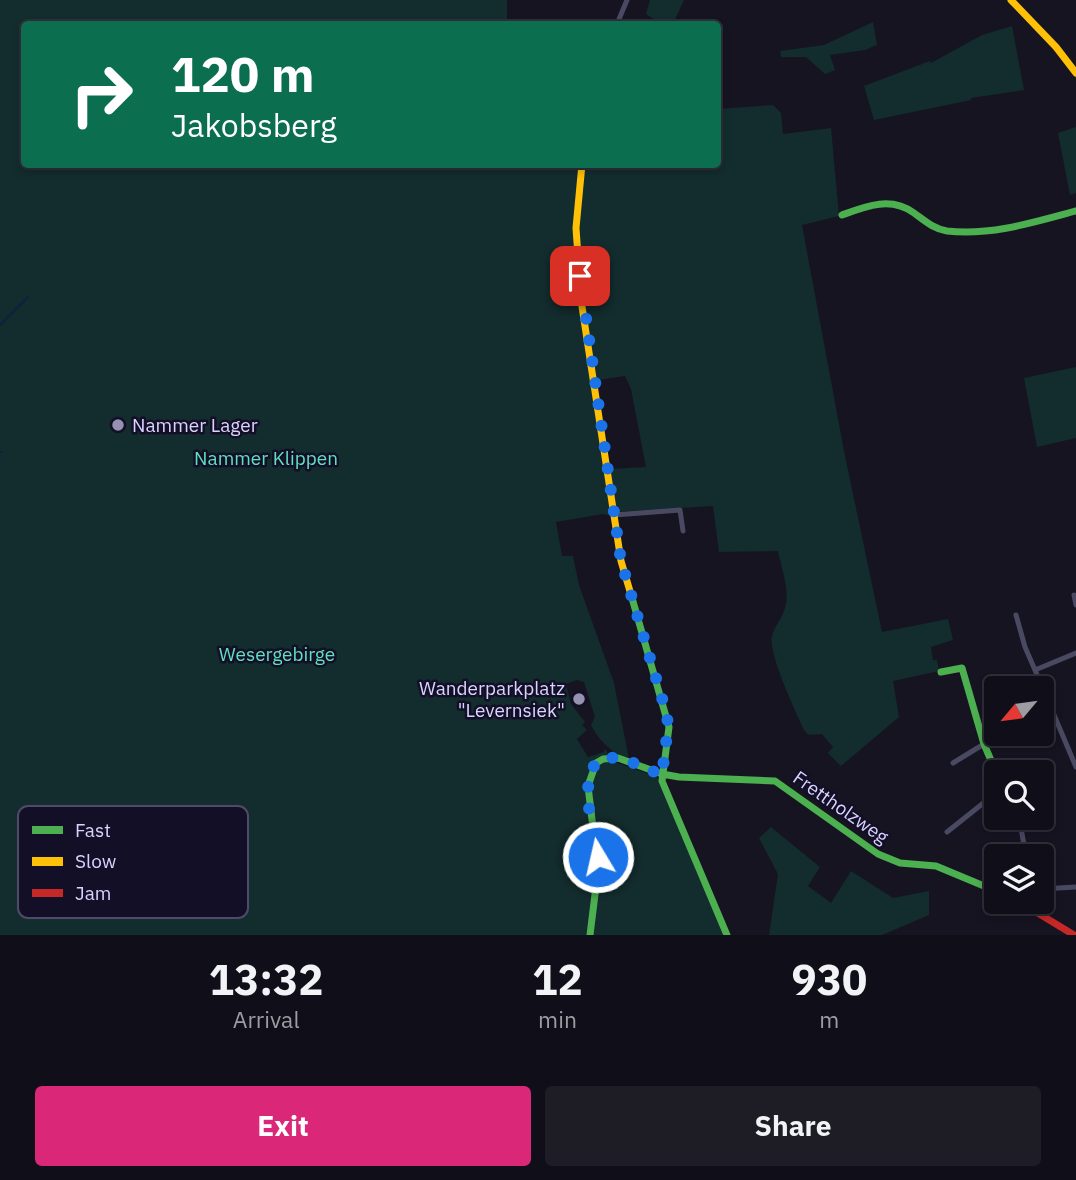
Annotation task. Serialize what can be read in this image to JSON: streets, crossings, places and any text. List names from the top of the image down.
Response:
{
  "streets": {
    "street": ["Frettholzweg"]
  },
  "parks": ["Nammer Klippen", "Wesergebirge"],
  "places": ["Nammer Lager", "Wanderparkplatz \"Levernsiek\""],
  "legend": ["Fast", "Slow", "Jam"],
  "north": "bottom left",
  "page": {
    "turn": ["120 m", "Jakobsberg"],
    "eta": [
      "13:32",
      "Arrival",
      "12",
      "min",
      "930",
      "m"
    ],
    "buttons": ["Exit", "Share"]
  }
}
